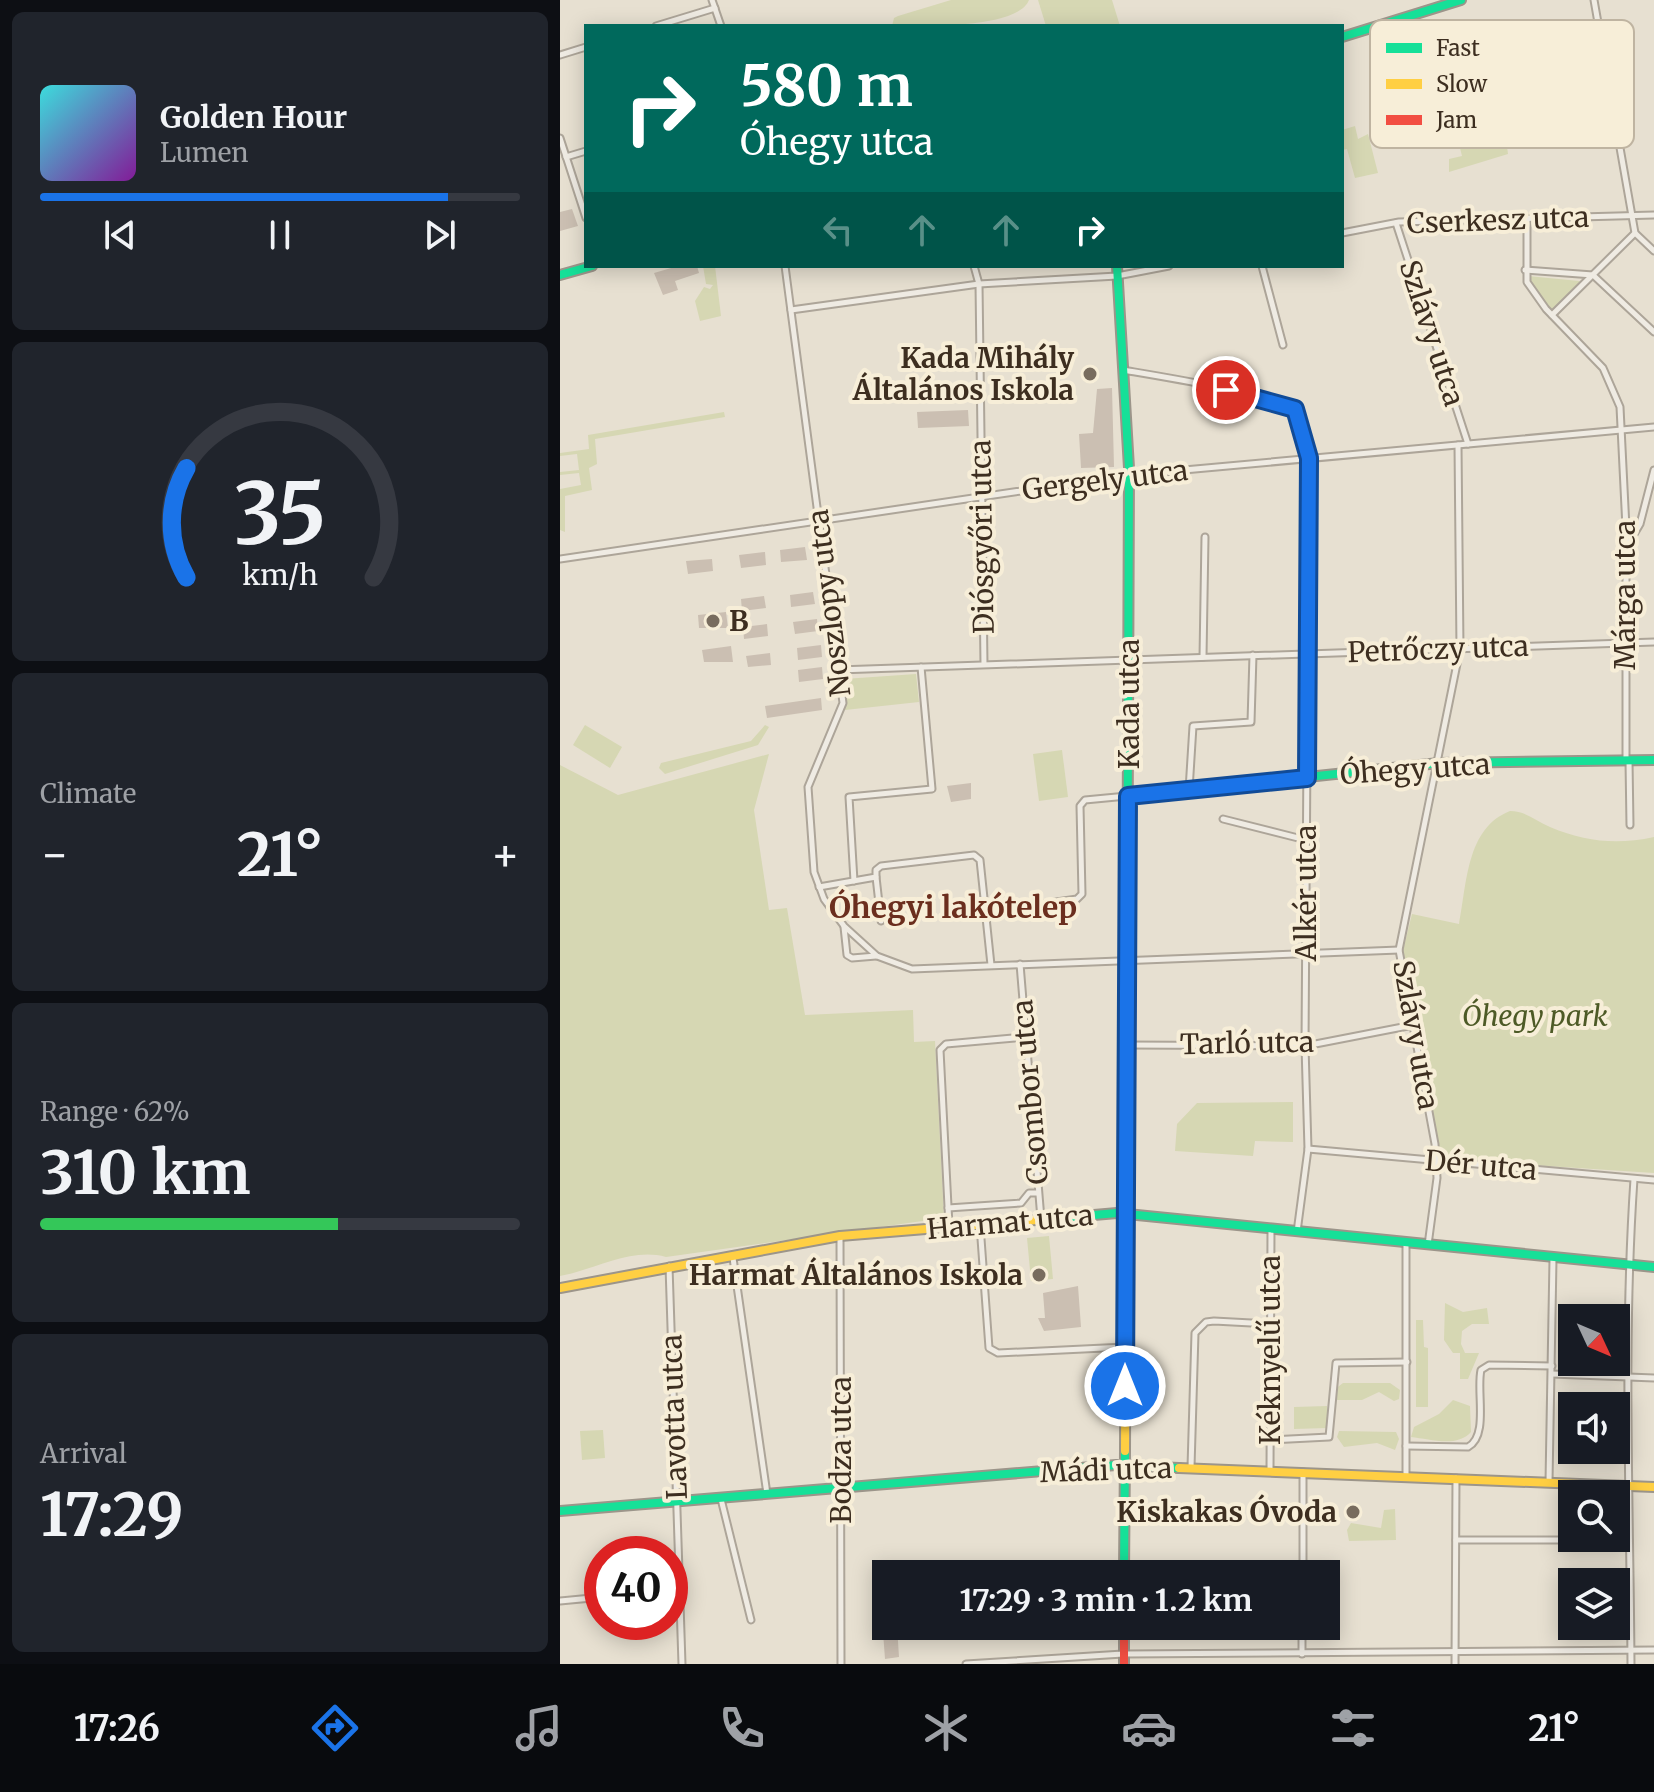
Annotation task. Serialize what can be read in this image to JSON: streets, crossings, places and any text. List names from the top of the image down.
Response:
{
  "streets": {
    "street": [
      "Cserkesz utca",
      "Szlávy utca",
      "Gergely utca",
      "Diósgyőri utca",
      "Márga utca",
      "Noszlopy utca",
      "Petrőczy utca",
      "Kada utca",
      "Óhegy utca",
      "Alkér utca",
      "Tarló utca",
      "Csombor utca",
      "Dér utca",
      "Harmat utca",
      "Kéknyelű utca",
      "Lavotta utca",
      "Bodza utca",
      "Mádi utca"
    ]
  },
  "crossings": [
    ["Cserkesz utca", "Szlávy utca"],
    ["Szlávy utca", "Gergely utca"],
    ["Szlávy utca", "Noszlopy utca"],
    ["Szlávy utca", "Petrőczy utca"],
    ["Szlávy utca", "Óhegy utca"],
    ["Szlávy utca", "Tarló utca"],
    ["Szlávy utca", "Dér utca"],
    ["Szlávy utca", "Harmat utca"],
    ["Gergely utca", "Diósgyőri utca"],
    ["Gergely utca", "Márga utca"],
    ["Gergely utca", "Noszlopy utca"],
    ["Gergely utca", "Kada utca"],
    ["Gergely utca", "Alkér utca"],
    ["Diósgyőri utca", "Petrőczy utca"],
    ["Márga utca", "Petrőczy utca"],
    ["Márga utca", "Óhegy utca"],
    ["Noszlopy utca", "Petrőczy utca"],
    ["Noszlopy utca", "Kada utca"],
    ["Noszlopy utca", "Alkér utca"],
    ["Noszlopy utca", "Csombor utca"],
    ["Petrőczy utca", "Kada utca"],
    ["Petrőczy utca", "Alkér utca"],
    ["Kada utca", "Óhegy utca"],
    ["Kada utca", "Alkér utca"],
    ["Kada utca", "Tarló utca"],
    ["Kada utca", "Harmat utca"],
    ["Kada utca", "Mádi utca"],
    ["Óhegy utca", "Alkér utca"],
    ["Alkér utca", "Tarló utca"],
    ["Alkér utca", "Dér utca"],
    ["Alkér utca", "Harmat utca"],
    ["Csombor utca", "Harmat utca"],
    ["Harmat utca", "Kéknyelű utca"],
    ["Harmat utca", "Lavotta utca"],
    ["Harmat utca", "Bodza utca"],
    ["Kéknyelű utca", "Mádi utca"],
    ["Lavotta utca", "Mádi utca"],
    ["Bodza utca", "Mádi utca"]
  ],
  "districts": ["Óhegyi lakótelep"],
  "parks": ["Óhegy park"],
  "places": [
    "Kada Mihály Általános Iskola",
    "B",
    "Harmat Általános Iskola",
    "Kiskakas Óvoda"
  ],
  "legend": ["Fast", "Slow", "Jam"],
  "north": "bottom right",
  "page": {
    "turn": ["580 m", "Óhegy utca"],
    "song": ["Golden Hour", "Lumen"],
    "tile": [
      "Climate",
      ["Range · 62%", "310 km"],
      ["Arrival", "17:29"]
    ],
    "heat": ["−", "21°", "+"],
    "limit": "40",
    "trip": "17:29 · 3 min · 1.2 km",
    "tabs": ["17:26", "21°"],
    "gauge": ["35", "km/h"]
  }
}
